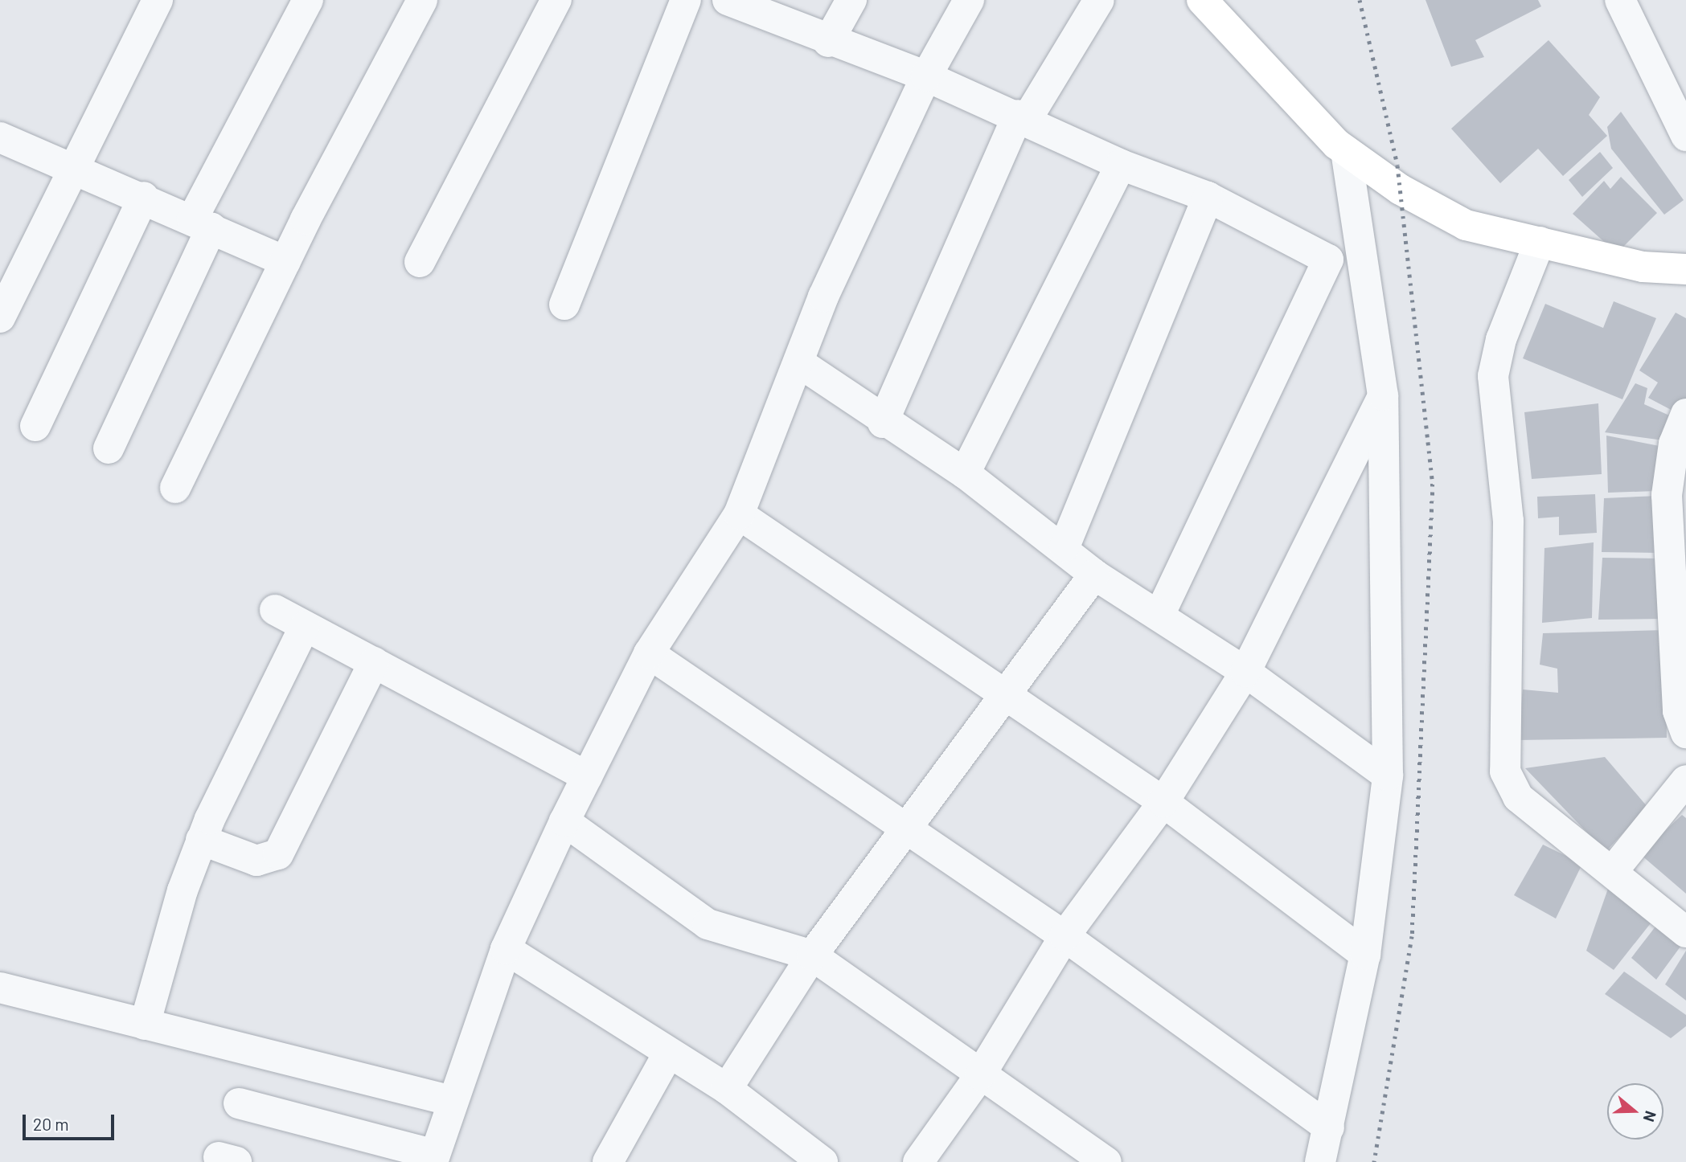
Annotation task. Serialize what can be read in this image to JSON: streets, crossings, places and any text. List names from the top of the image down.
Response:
{
  "scale_bar": "20 m",
  "north": "right"
}
